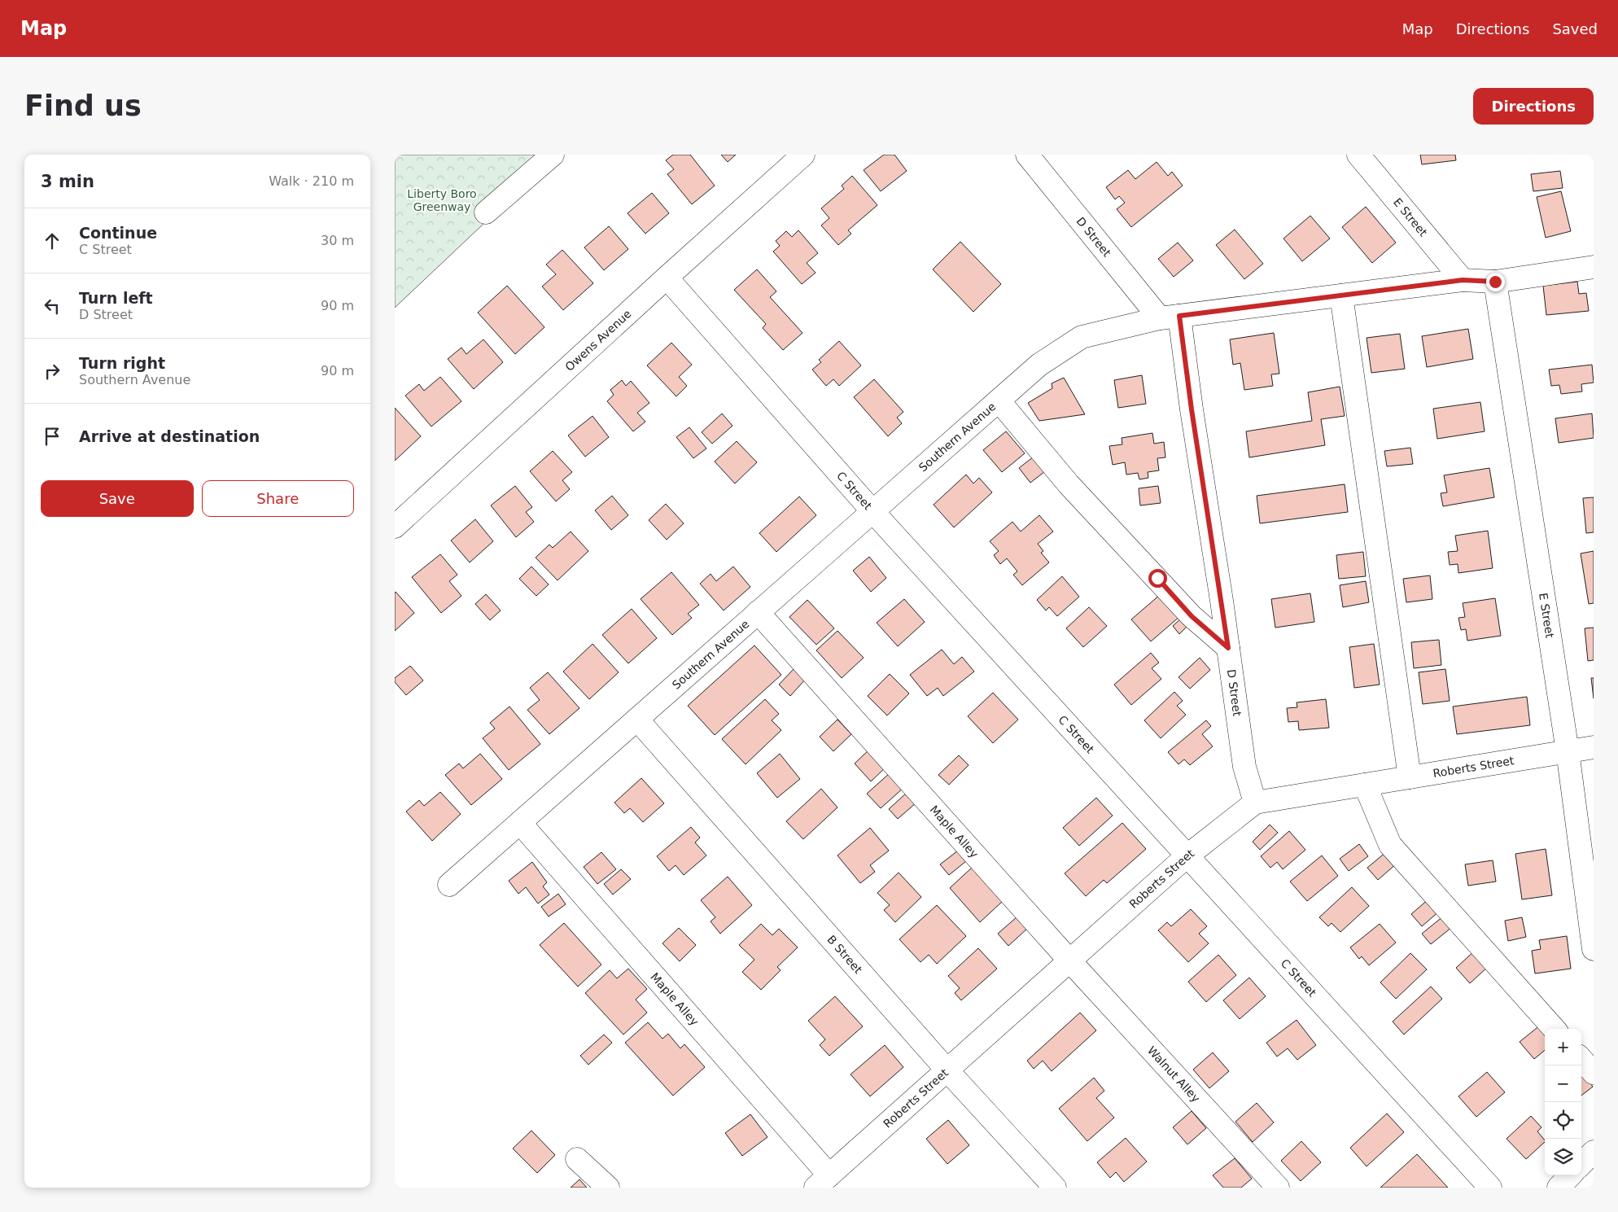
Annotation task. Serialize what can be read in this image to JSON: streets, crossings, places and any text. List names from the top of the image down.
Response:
{
  "streets": {
    "street": [
      "E Street",
      "D Street",
      "Owens Avenue",
      "Southern Avenue",
      "C Street",
      "Roberts Street",
      "Maple Alley",
      "B Street",
      "Walnut Alley"
    ]
  },
  "crossings": [
    ["E Street", "Southern Avenue"],
    ["E Street", "Roberts Street"],
    ["D Street", "Southern Avenue"],
    ["D Street", "Roberts Street"],
    ["Owens Avenue", "C Street"],
    ["Southern Avenue", "C Street"],
    ["Southern Avenue", "Maple Alley"],
    ["Southern Avenue", "B Street"],
    ["C Street", "Roberts Street"],
    ["Roberts Street", "Maple Alley"],
    ["Roberts Street", "B Street"],
    ["Roberts Street", "Walnut Alley"],
    ["Maple Alley", "Walnut Alley"]
  ],
  "parks": ["Liberty Boro Greenway"],
  "page": {
    "header": "Map",
    "nav": ["Map", "Directions", "Saved"],
    "buttons": [
      "Directions",
      ["Save", "Share"]
    ],
    "title": "Find us",
    "heading": ["3 min", "Walk · 210 m"],
    "list": [
      ["Continue", "C Street", "30 m"],
      ["Turn left", "D Street", "90 m"],
      ["Turn right", "Southern Avenue", "90 m"],
      "Arrive at destination"
    ],
    "map_buttons": ["+", "−"]
  }
}
